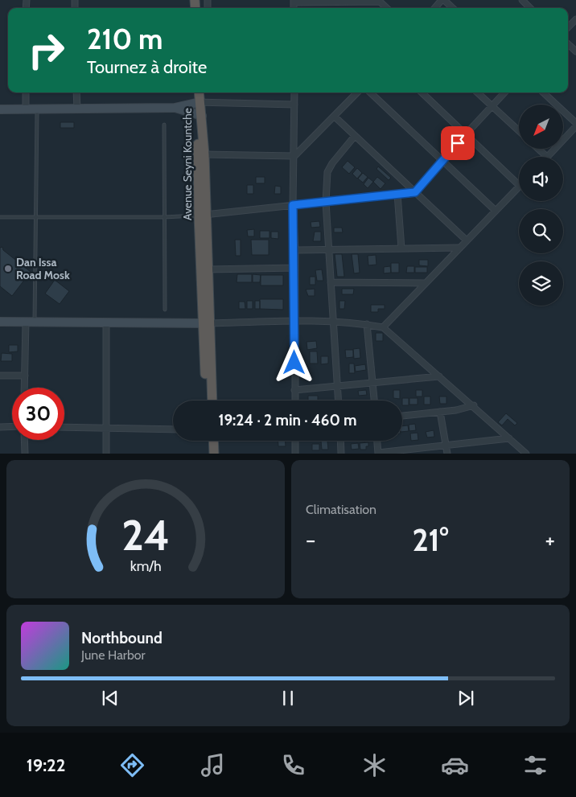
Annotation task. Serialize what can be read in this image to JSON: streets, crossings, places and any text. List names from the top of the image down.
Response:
{
  "streets": {
    "highway": ["Avenue Seyni Kountche"]
  },
  "places": ["Dan Issa Road Mosk"],
  "north": "bottom left",
  "page": {
    "turn": ["210 m", "Tournez à droite"],
    "limit": "30",
    "trip": "19:24 · 2 min · 460 m",
    "tile": "Climatisation",
    "heat": ["−", "21°", "+"],
    "song": ["Northbound", "June Harbor"],
    "tabs": "19:22",
    "gauge": ["24", "km/h"]
  }
}
